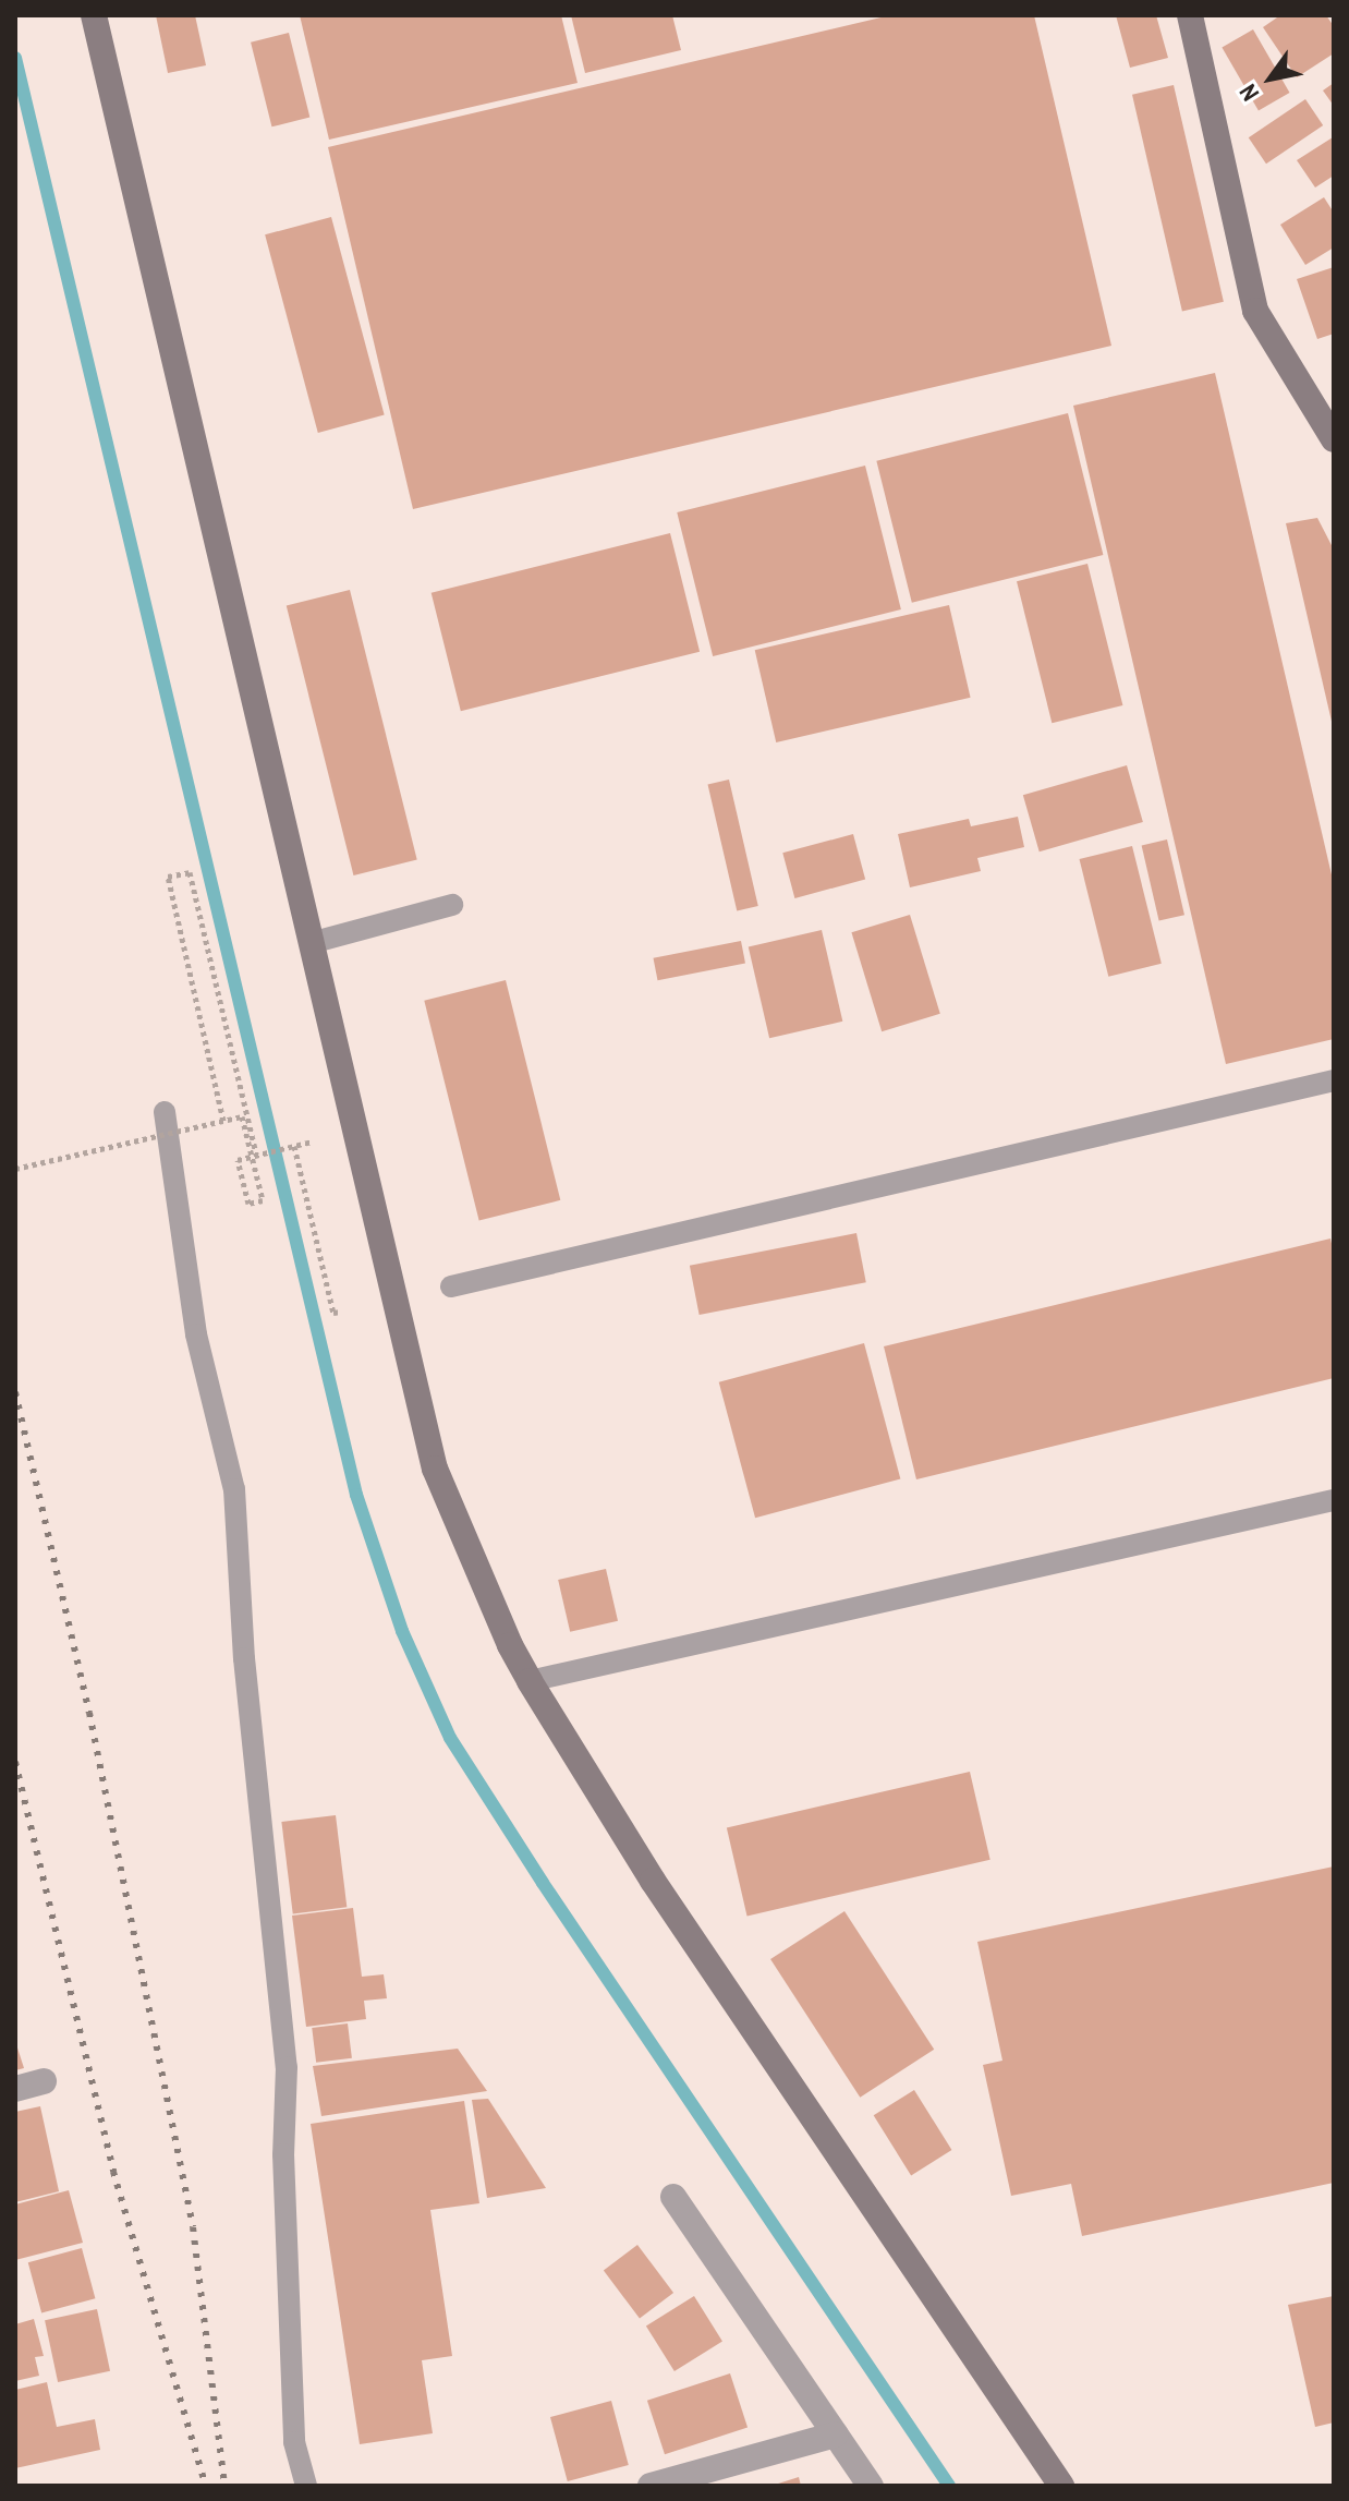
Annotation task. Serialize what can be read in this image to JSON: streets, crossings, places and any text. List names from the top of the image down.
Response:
{
  "north": "bottom left"
}
